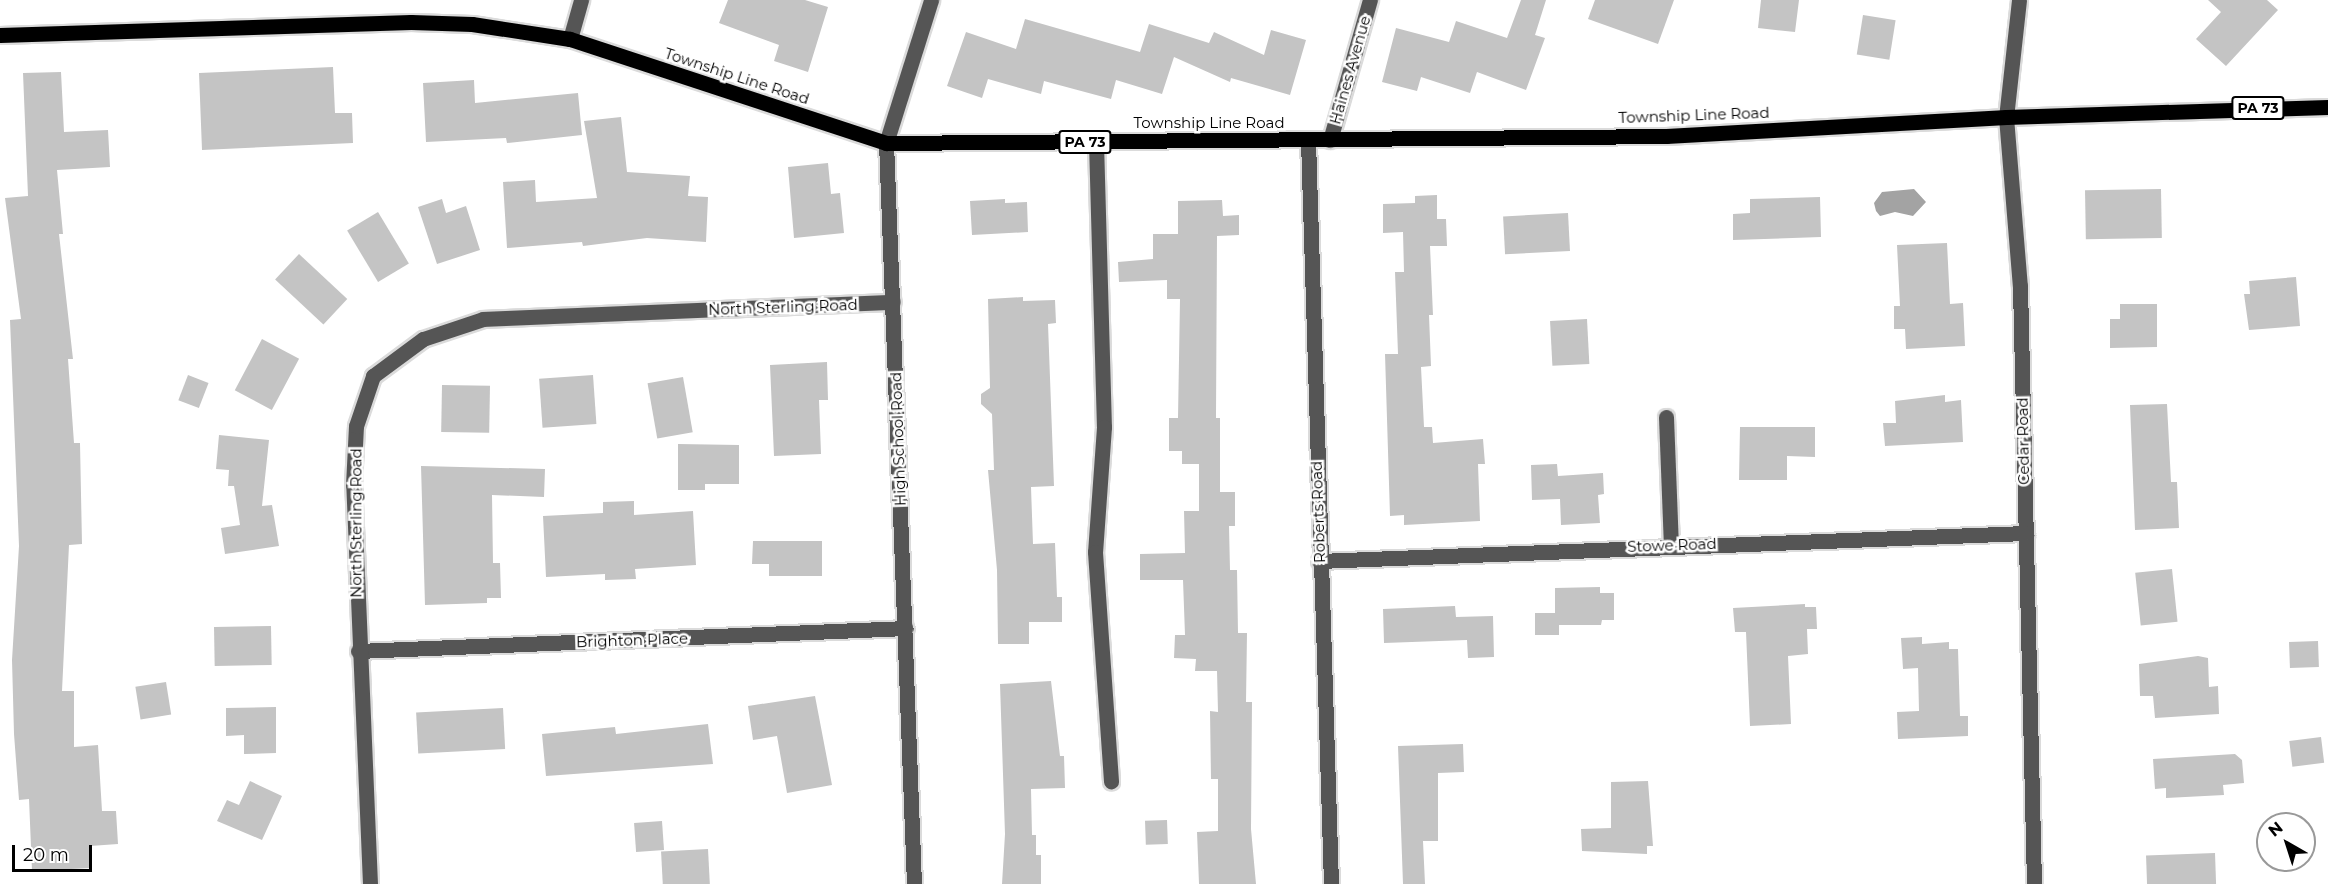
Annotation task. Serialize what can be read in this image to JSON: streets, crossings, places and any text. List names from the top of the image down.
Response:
{
  "streets": {
    "main road": ["Township Line Road", "PA 73"],
    "street": [
      "Haines Avenue",
      "North Sterling Road",
      "High School Road",
      "Cedar Road",
      "Roberts Road",
      "Stowe Road",
      "Brighton Place"
    ]
  },
  "crossings": [
    ["Haines Avenue", "Township Line Road"],
    ["Township Line Road", "High School Road"],
    ["Township Line Road", "Cedar Road"],
    ["Township Line Road", "Roberts Road"],
    ["North Sterling Road", "High School Road"],
    ["North Sterling Road", "Brighton Place"],
    ["High School Road", "Brighton Place"],
    ["Cedar Road", "Stowe Road"],
    ["Roberts Road", "Stowe Road"]
  ],
  "scale_bar": "20 m",
  "north": "top left"
}
